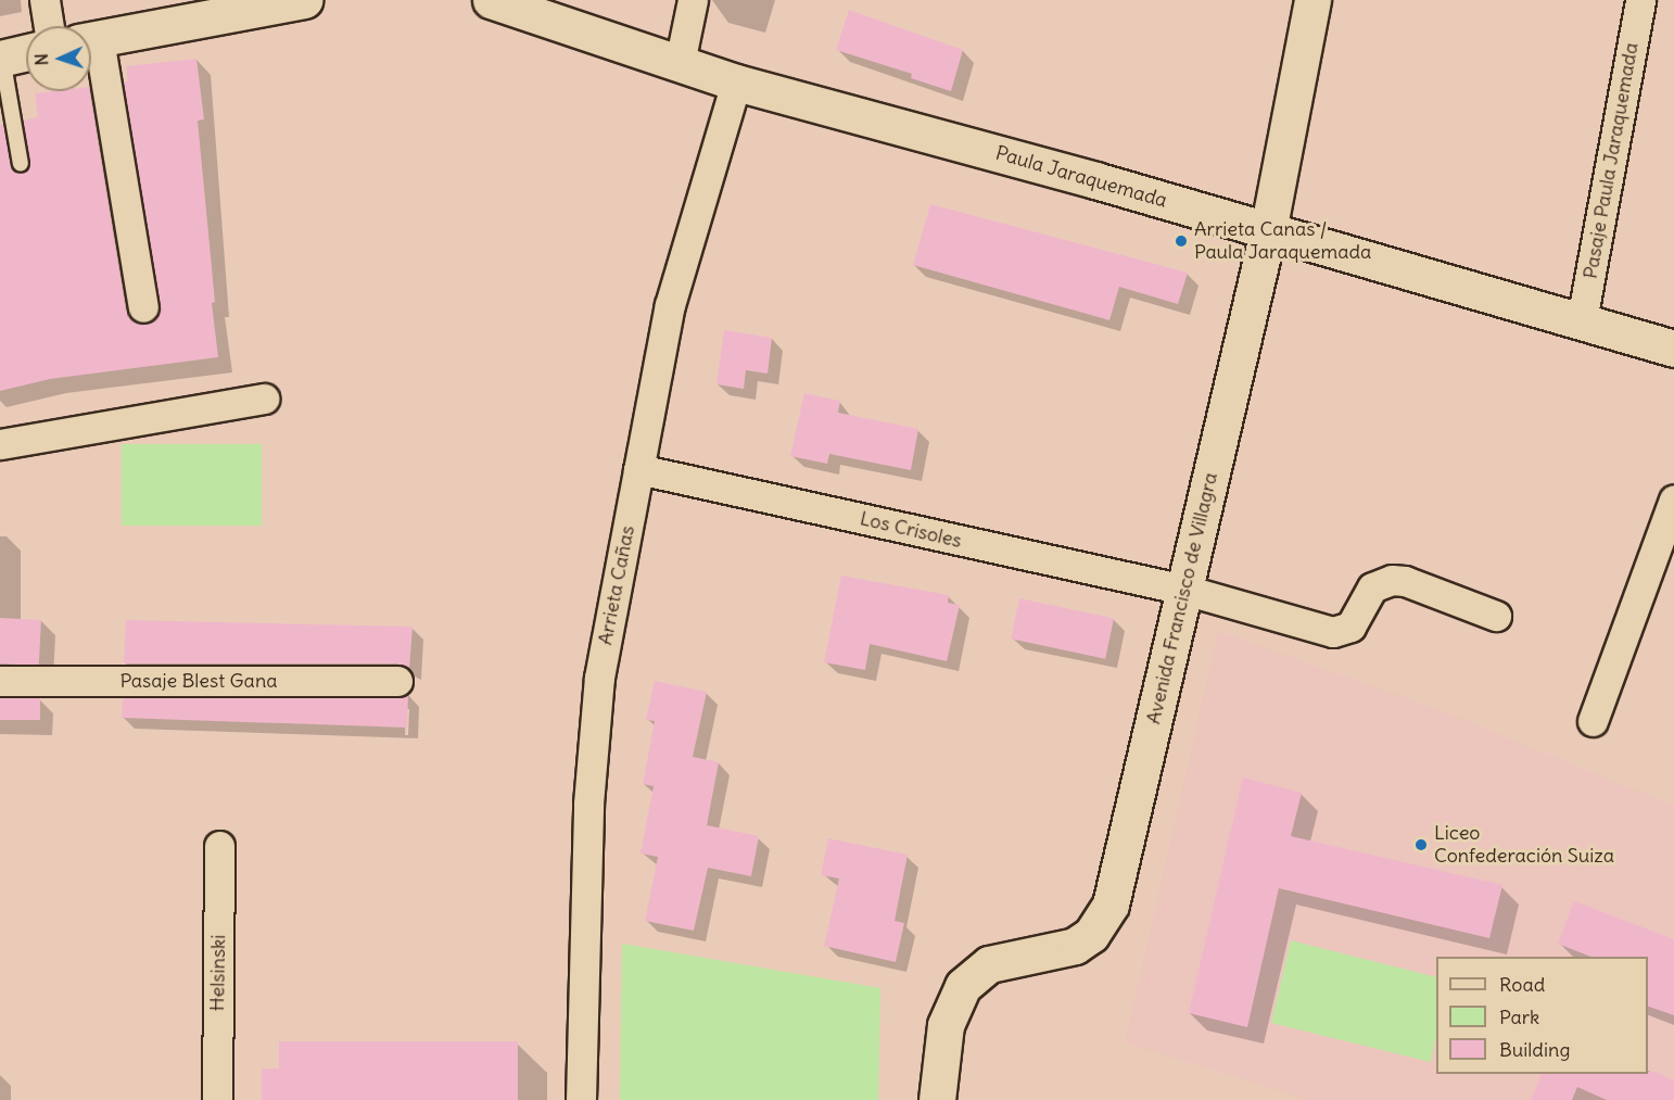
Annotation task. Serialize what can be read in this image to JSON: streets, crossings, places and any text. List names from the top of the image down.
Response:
{
  "streets": {
    "street": [
      "Pasaje Paula Jaraquemada",
      "Paula Jaraquemada",
      "Los Crisoles",
      "Arrieta Cañas",
      "Avenida Francisco de Villagra",
      "Pasaje Blest Gana",
      "Helsinski"
    ]
  },
  "crossings": [
    ["Pasaje Paula Jaraquemada", "Paula Jaraquemada"],
    ["Paula Jaraquemada", "Arrieta Cañas"],
    ["Paula Jaraquemada", "Avenida Francisco de Villagra"],
    ["Los Crisoles", "Arrieta Cañas"],
    ["Los Crisoles", "Avenida Francisco de Villagra"]
  ],
  "places": ["Arrieta Canas / Paula Jaraquemada", "Liceo Confederación Suiza"],
  "legend": ["Road", "Park", "Building"],
  "north": "left"
}
